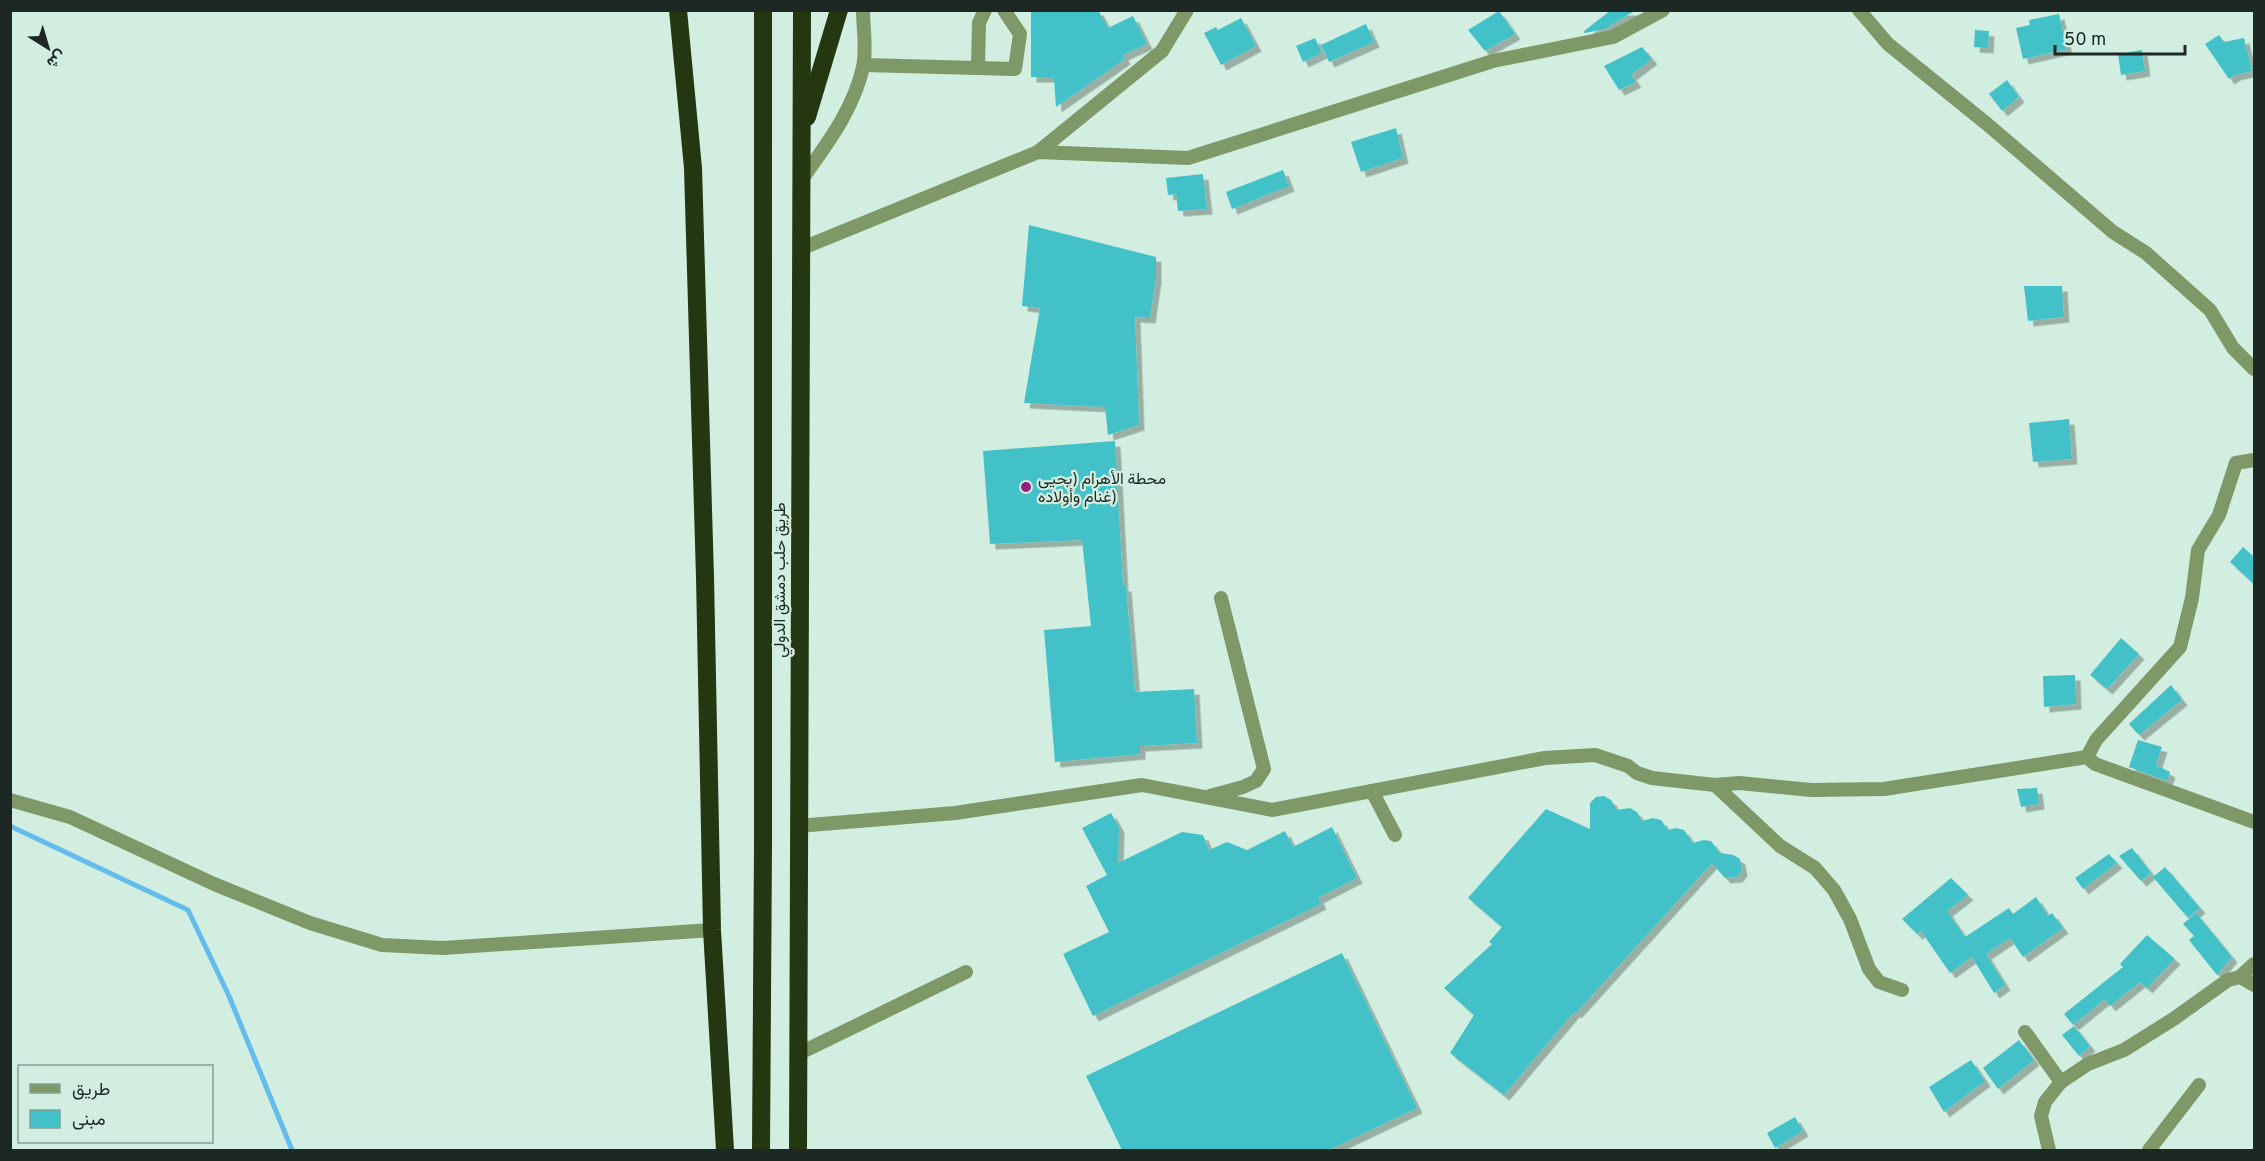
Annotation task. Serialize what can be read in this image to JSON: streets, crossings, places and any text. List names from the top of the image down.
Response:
{
  "streets": {
    "highway": ["طريق حلب دمشق الدولي"]
  },
  "places": ["محطة الأهرام (يحيى غنام وأولاده)"],
  "legend": ["طريق", "مبنى"],
  "scale_bar": "50 m",
  "north": "bottom right"
}
